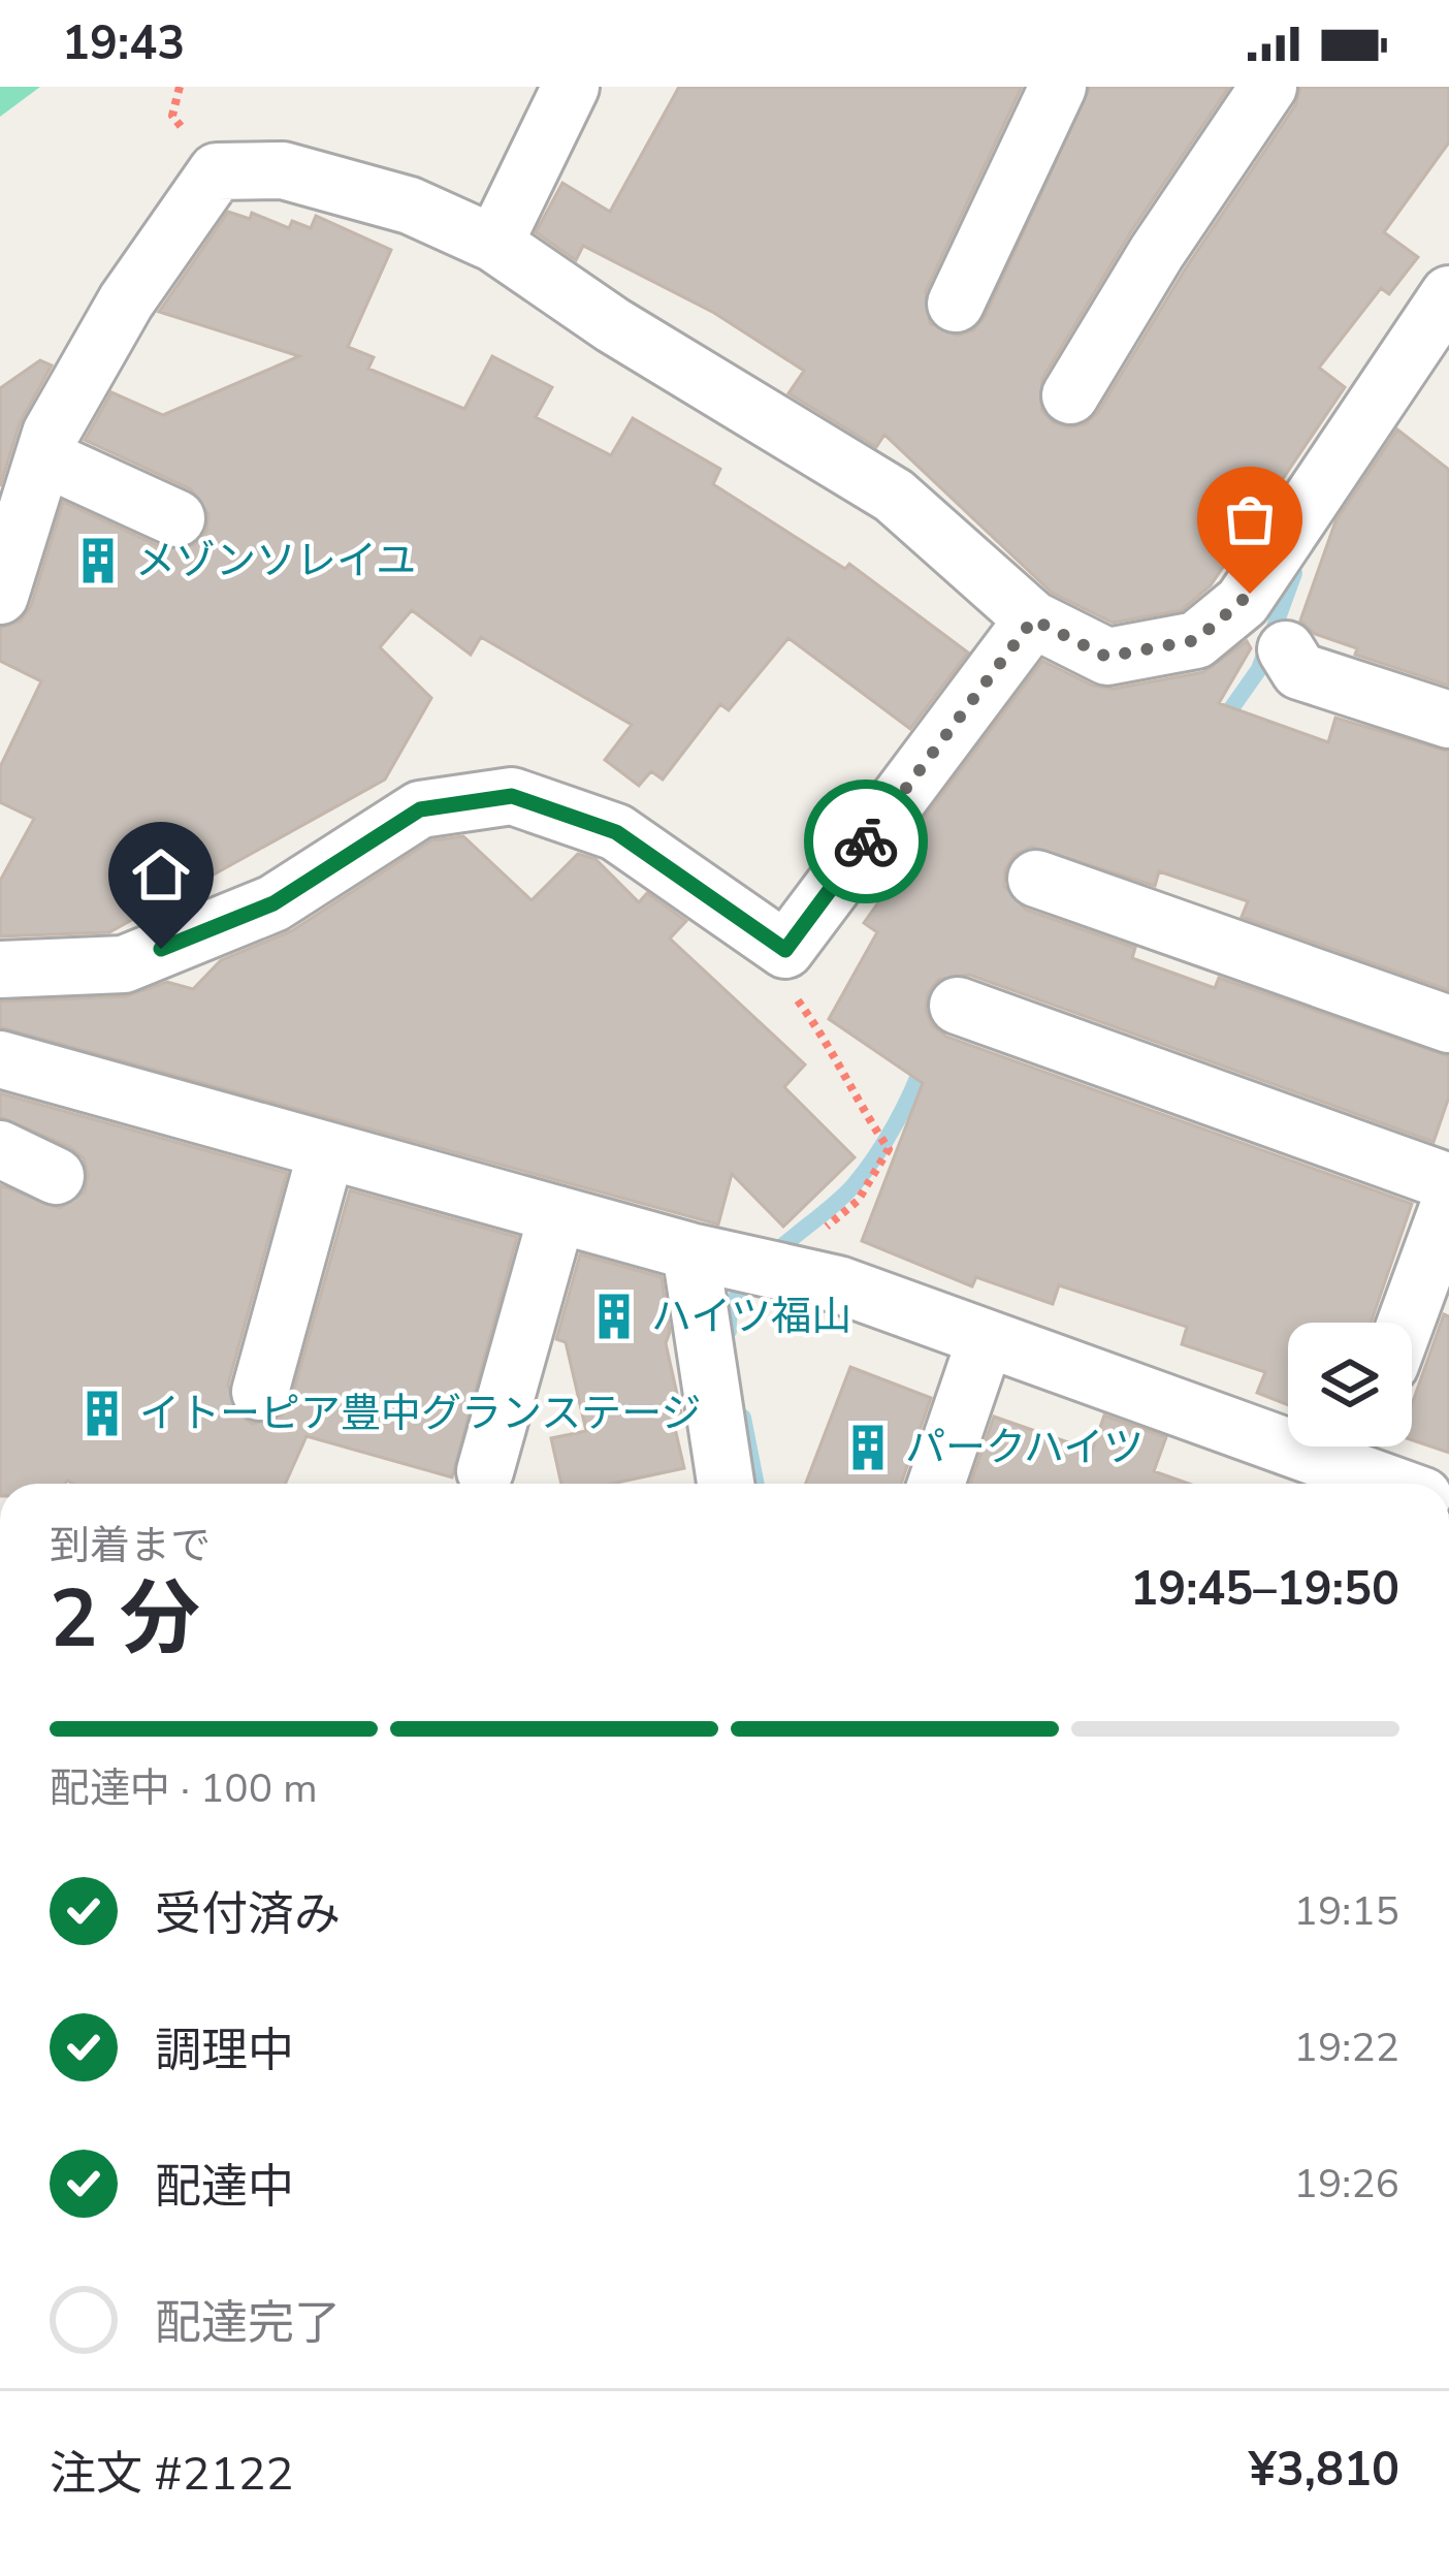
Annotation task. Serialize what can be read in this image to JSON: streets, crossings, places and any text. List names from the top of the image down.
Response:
{
  "places": {
    "building": [
      "メゾンソレイユ",
      "ハイツ福山",
      "イトーピア豊中グランステージ",
      "パークハイツ"
    ]
  },
  "page": {
    "status": "19:43",
    "heading": ["2 分", "到着まで", "19:45–19:50"],
    "panel": ["注文 #2122", "¥3,810"],
    "bar": "配達中 · 100 m",
    "list": [
      ["受付済み", "19:15"],
      ["調理中", "19:22"],
      ["配達中", "19:26"],
      "配達完了"
    ]
  }
}
